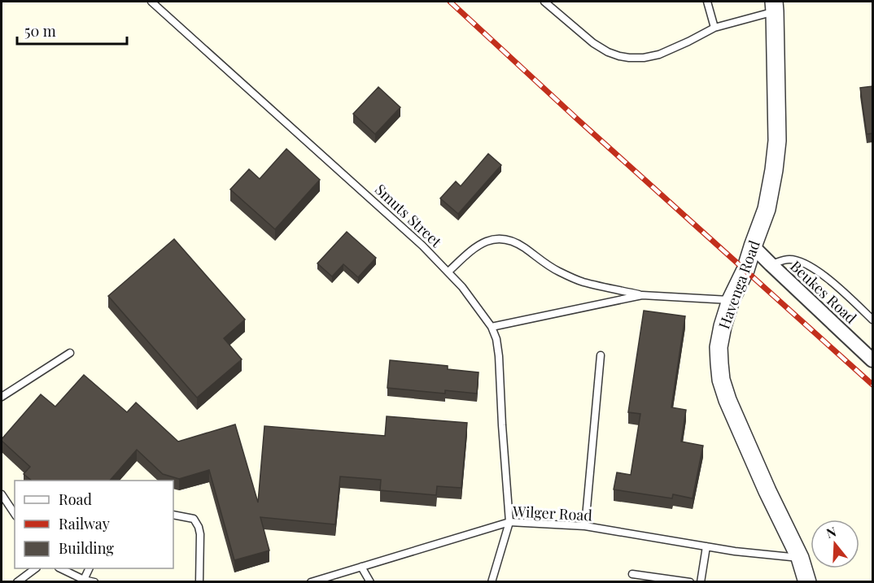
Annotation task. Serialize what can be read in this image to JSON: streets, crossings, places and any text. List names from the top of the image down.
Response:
{
  "streets": {
    "street": ["Havenga Road", "Beukes Road"],
    "lane": ["Smuts Street", "Wilger Road"]
  },
  "crossings": [
    ["Smuts Street", "Wilger Road"],
    ["Havenga Road", "Beukes Road"],
    ["Havenga Road", "Wilger Road"]
  ],
  "legend": ["Road", "Railway", "Building"],
  "scale_bar": "50 m",
  "north": "top"
}
